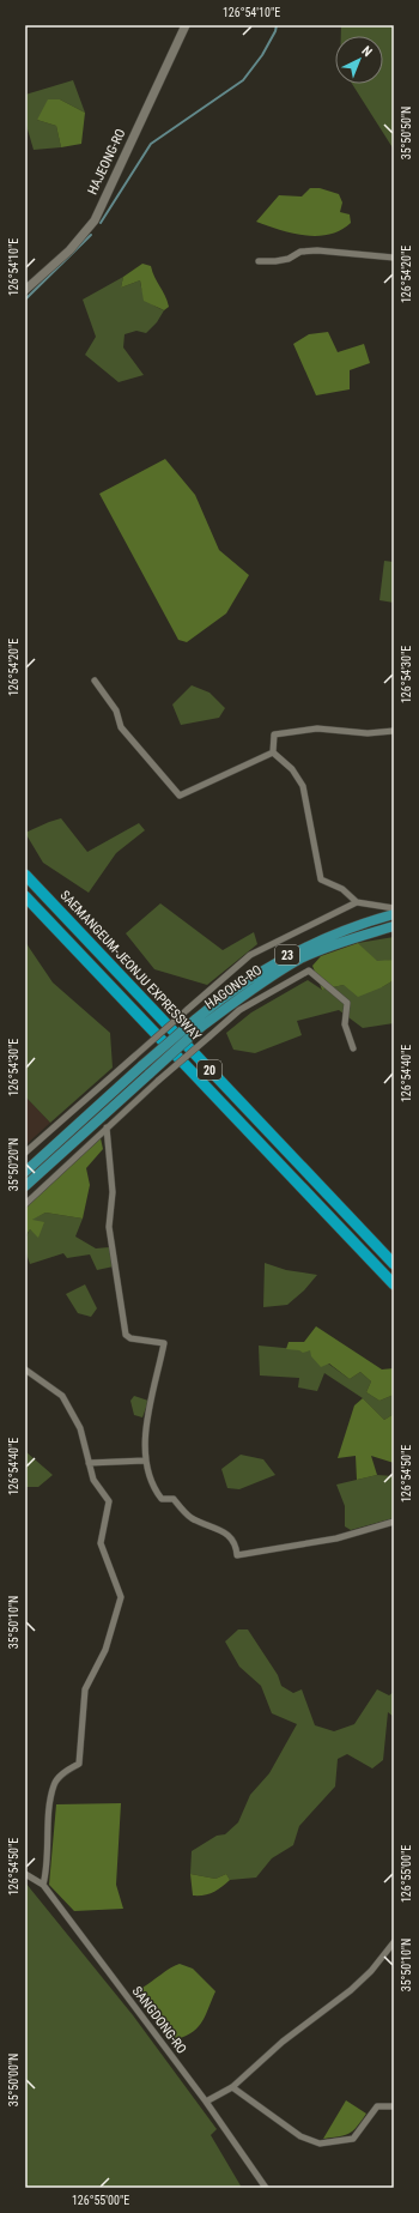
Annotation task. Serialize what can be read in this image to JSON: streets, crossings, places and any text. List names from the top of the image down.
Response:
{
  "streets": {
    "highway": ["SAEMANGEUM-JEONJU EXPRESSWAY", "20"],
    "main road": ["23", "HAGONG-RO"],
    "street": ["HAJEONG-RO", "SANGDONG-RO"]
  },
  "north": "top right",
  "coordinates": [
    "126°54'10\"E",
    "35°50'50\"N",
    "126°54'20\"E",
    "126°54'30\"E",
    "126°54'40\"E",
    "35°50'20\"N",
    "126°54'50\"E",
    "35°50'10\"N",
    "126°55'00\"E",
    "35°50'00\"N"
  ]
}
